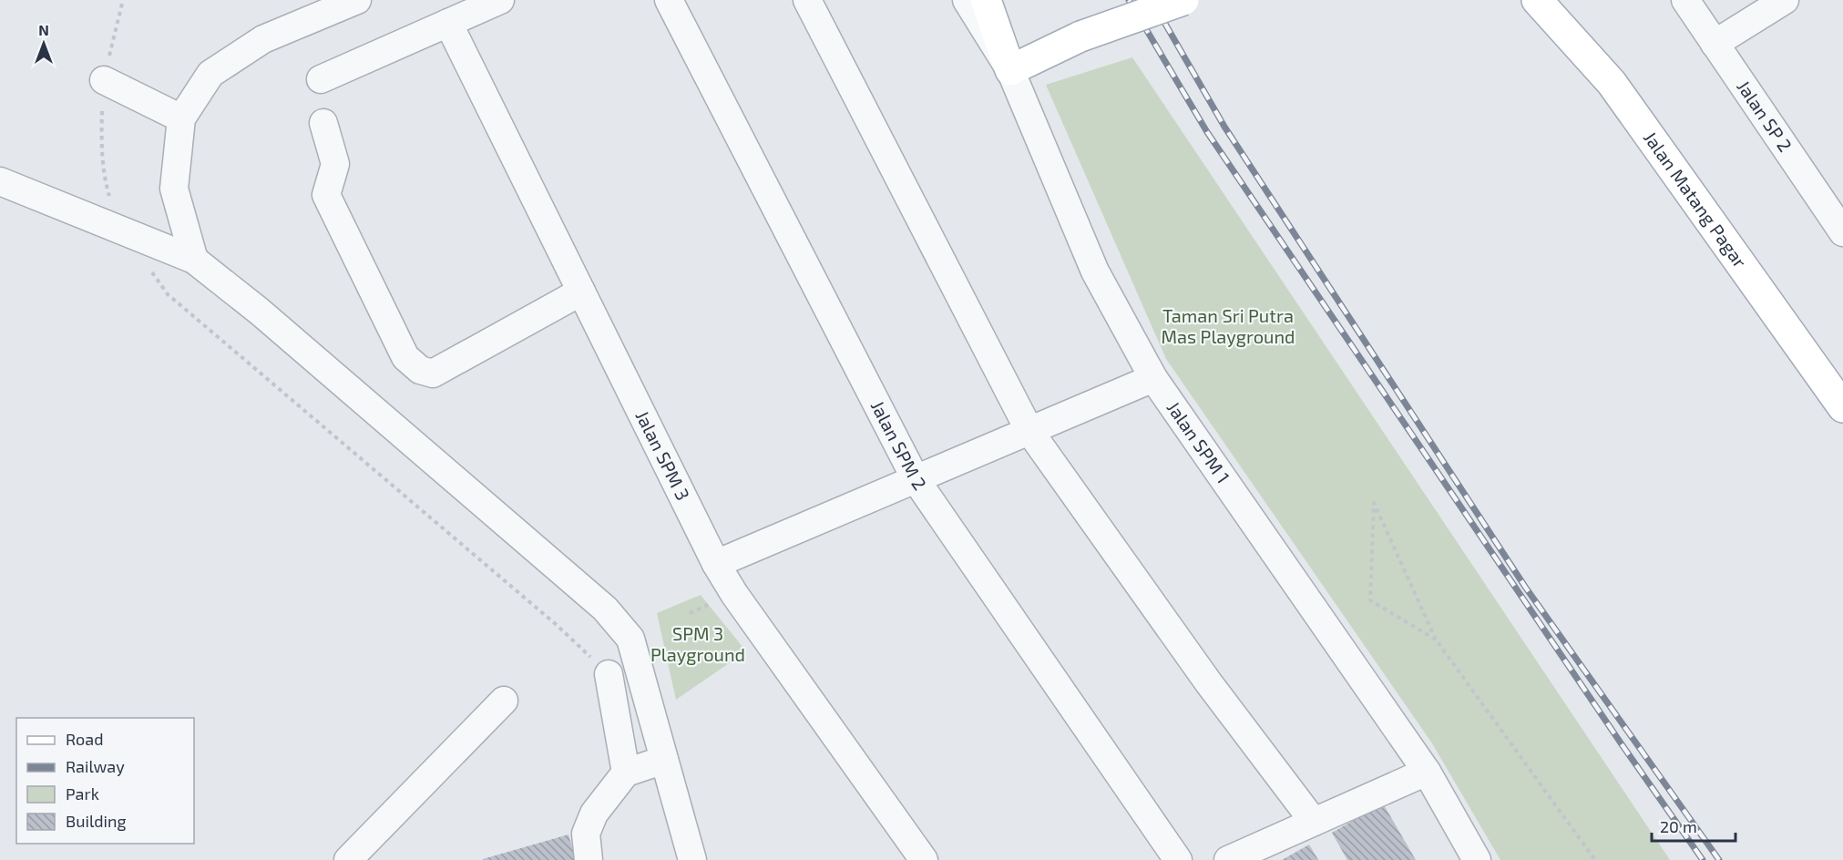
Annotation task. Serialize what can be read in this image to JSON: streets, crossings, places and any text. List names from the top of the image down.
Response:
{
  "streets": {
    "main road": ["Jalan Matang Pagar"],
    "street": [
      "Jalan SP 2",
      "Jalan SPM 1",
      "Jalan SPM 2",
      "Jalan SPM 3"
    ]
  },
  "parks": ["Taman Sri Putra Mas Playground", "SPM 3 Playground"],
  "legend": [
    "Road",
    "Railway",
    "Park",
    "Building"
  ],
  "scale_bar": "20 m",
  "north": "top"
}
